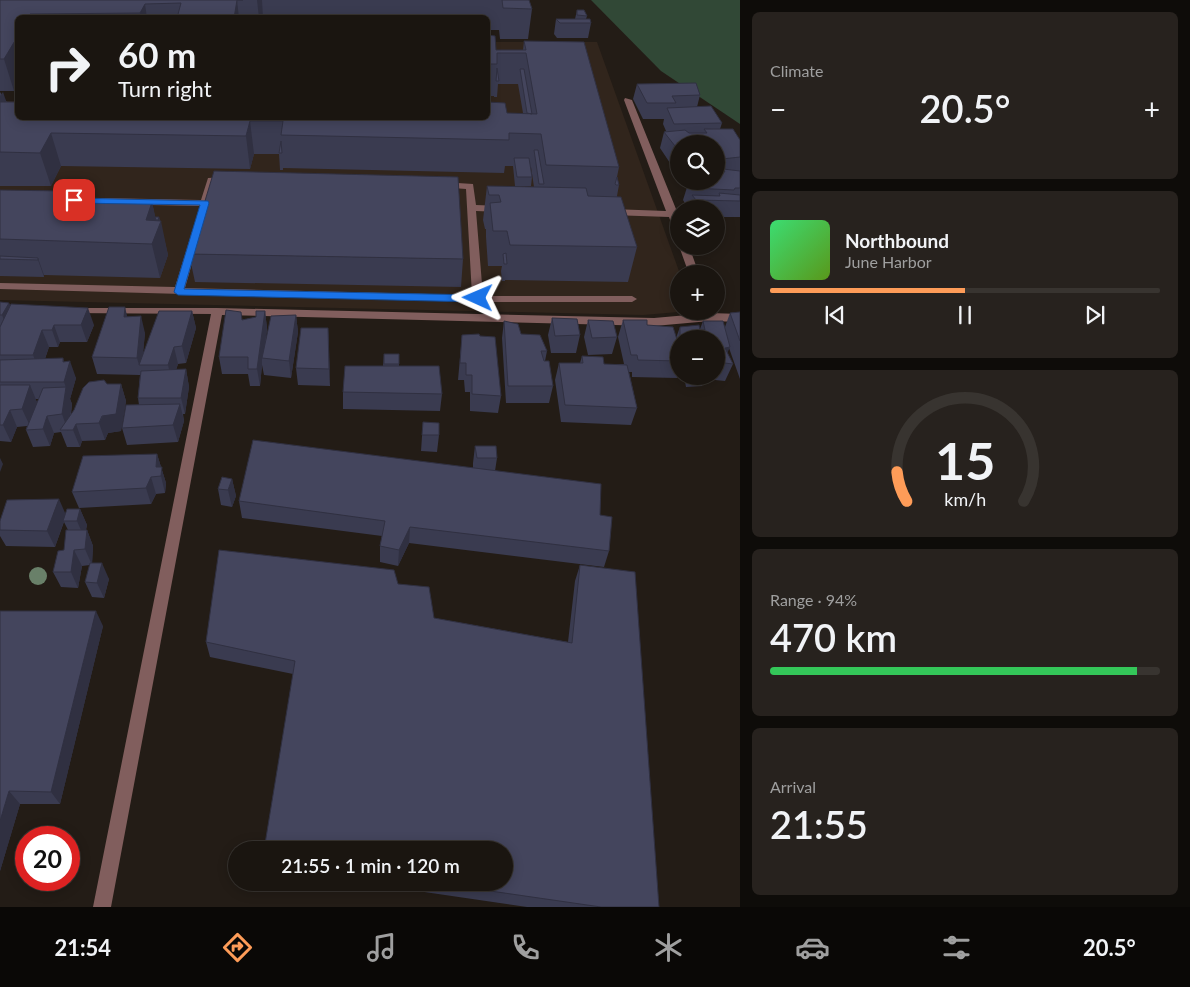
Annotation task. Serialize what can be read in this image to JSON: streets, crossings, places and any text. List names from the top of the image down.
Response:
{
  "page": {
    "tile": [
      "Climate",
      ["Range · 94%", "470 km"],
      ["Arrival", "21:55"]
    ],
    "turn": ["60 m", "Turn right"],
    "heat": ["−", "20.5°", "+"],
    "map_buttons": ["+", "−"],
    "song": ["Northbound", "June Harbor"],
    "limit": "20",
    "trip": "21:55 · 1 min · 120 m",
    "tabs": ["21:54", "20.5°"],
    "gauge": ["15", "km/h"]
  }
}
